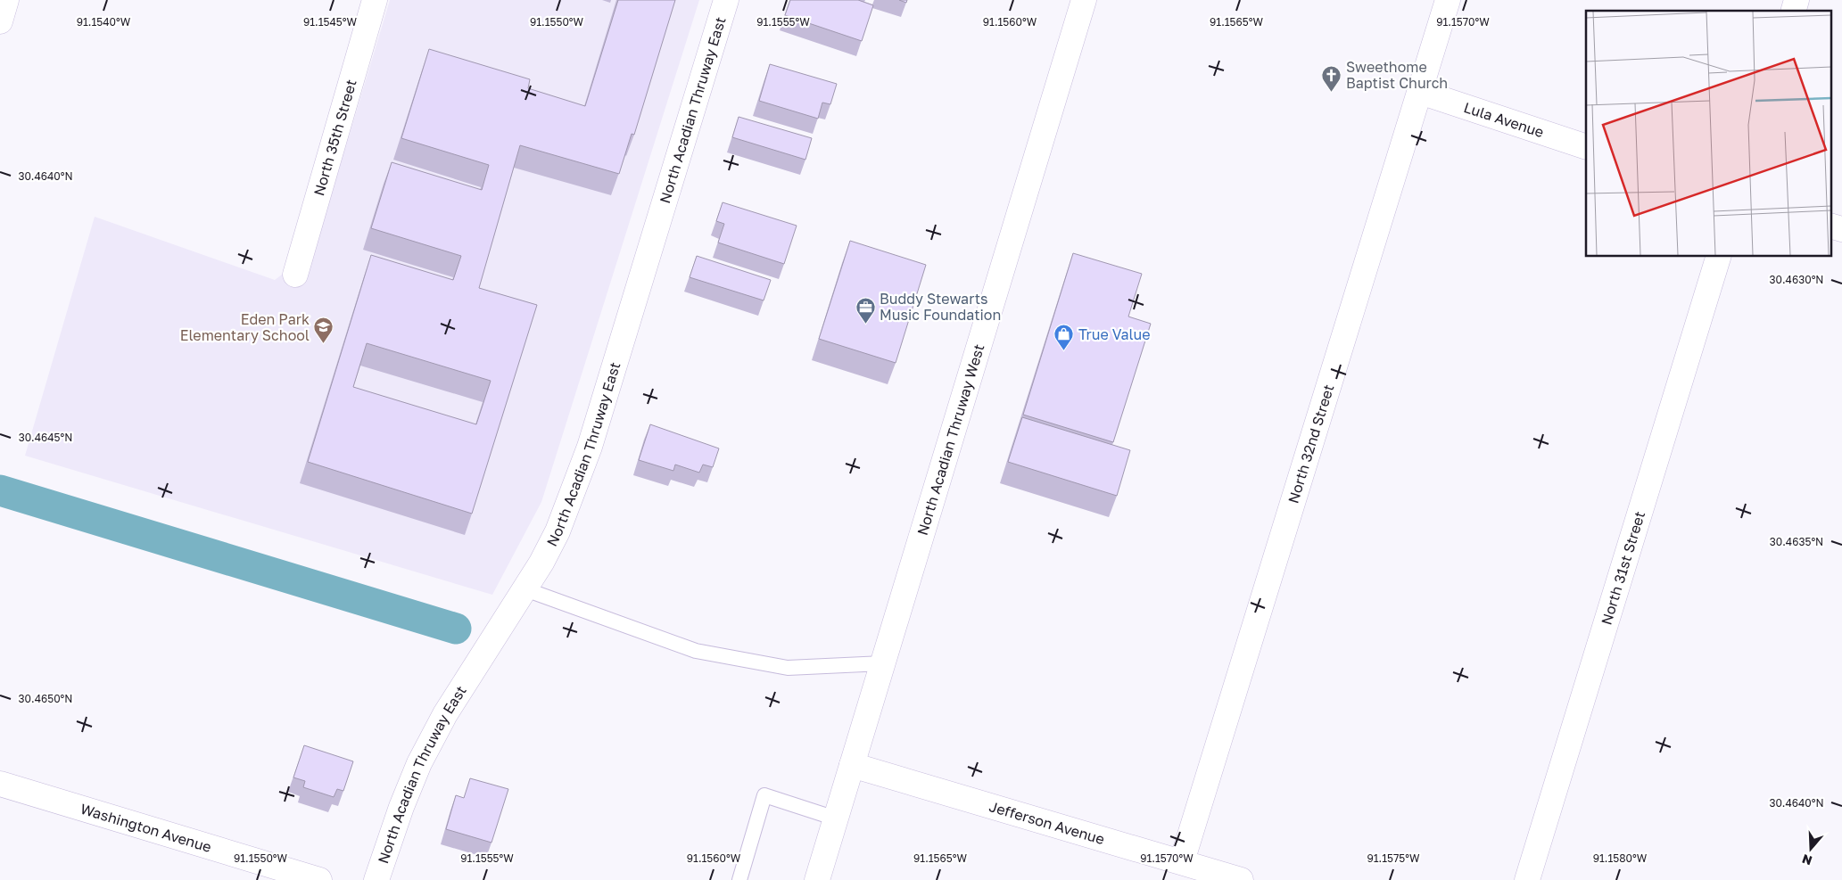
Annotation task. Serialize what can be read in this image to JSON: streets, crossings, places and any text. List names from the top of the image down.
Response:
{
  "streets": {
    "street": [
      "North Acadian Thruway East",
      "Lula Avenue",
      "North 35th Street",
      "North Acadian Thruway West",
      "North 32nd Street",
      "North 31st Street",
      "Jefferson Avenue",
      "Washington Avenue"
    ]
  },
  "crossings": [
    ["Lula Avenue", "North 32nd Street"],
    ["North Acadian Thruway West", "Jefferson Avenue"],
    ["North 32nd Street", "Jefferson Avenue"]
  ],
  "places": {
    "church": ["Sweethome Baptist Church"],
    "office": ["Buddy Stewarts Music Foundation"],
    "school or university": ["Eden Park Elementary School"],
    "shop": ["True Value"]
  },
  "north": "bottom",
  "coordinates": [
    "91.1540°W",
    "91.1545°W",
    "91.1550°W",
    "91.1555°W",
    "91.1560°W",
    "91.1565°W",
    "91.1570°W",
    "30.4640°N",
    "30.4630°N",
    "30.4645°N",
    "30.4635°N",
    "30.4650°N",
    "91.1575°W",
    "91.1580°W"
  ]
}
